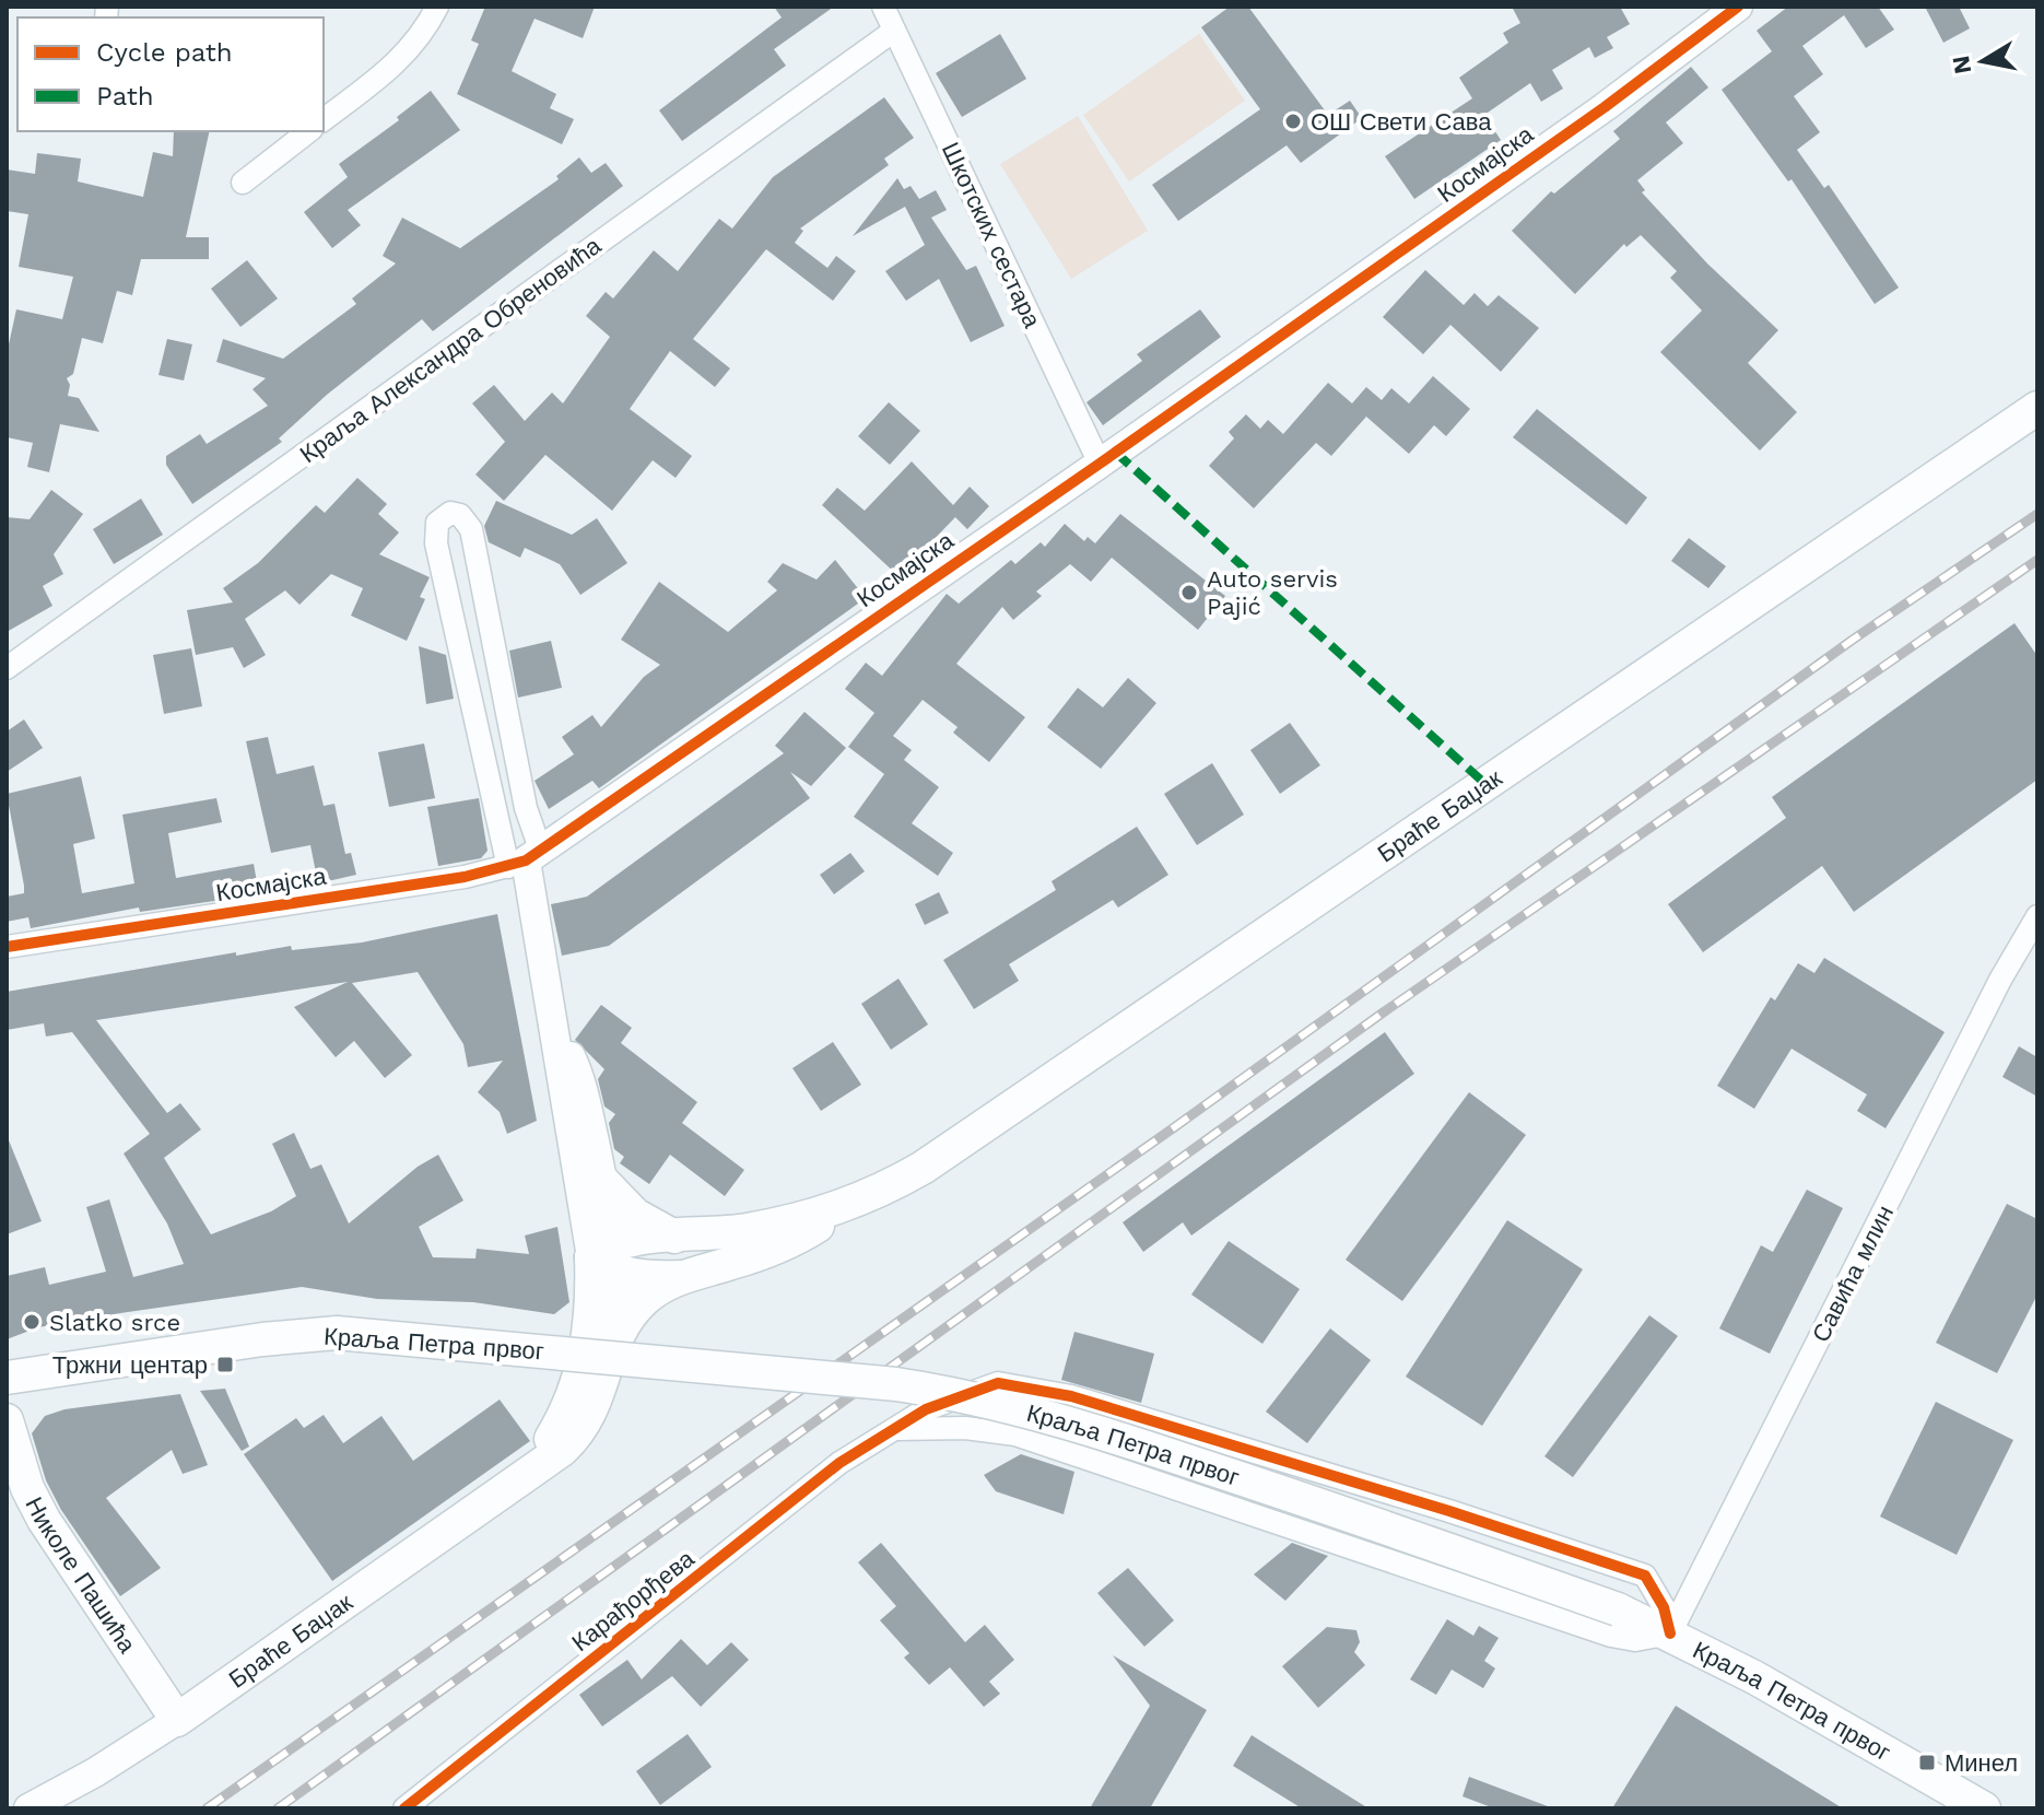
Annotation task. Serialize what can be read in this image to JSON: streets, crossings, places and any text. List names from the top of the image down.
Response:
{
  "streets": {
    "main road": ["Браће Баџак", "Краља Петра првог", "Николе Пашића"],
    "street": [
      "Космајска",
      "Шкотских сестара",
      "Краља Александра Обреновића",
      "Савића млин",
      "Карађорђева"
    ]
  },
  "crossings": [
    ["Космајска", "Шкотских сестара"],
    ["Шкотских сестара", "Краља Александра Обреновића"],
    ["Браће Баџак", "Николе Пашића"],
    ["Савића млин", "Краља Петра првог"],
    ["Савића млин", "Карађорђева"],
    ["Краља Петра првог", "Карађорђева"]
  ],
  "places": {
    "other": ["ОШ Свети Сава", "Auto servis Pajić", "Slatko srce"],
    "transit": ["Тржни центар", "Минел"]
  },
  "legend": ["Cycle path", "Path"],
  "north": "left"
}
